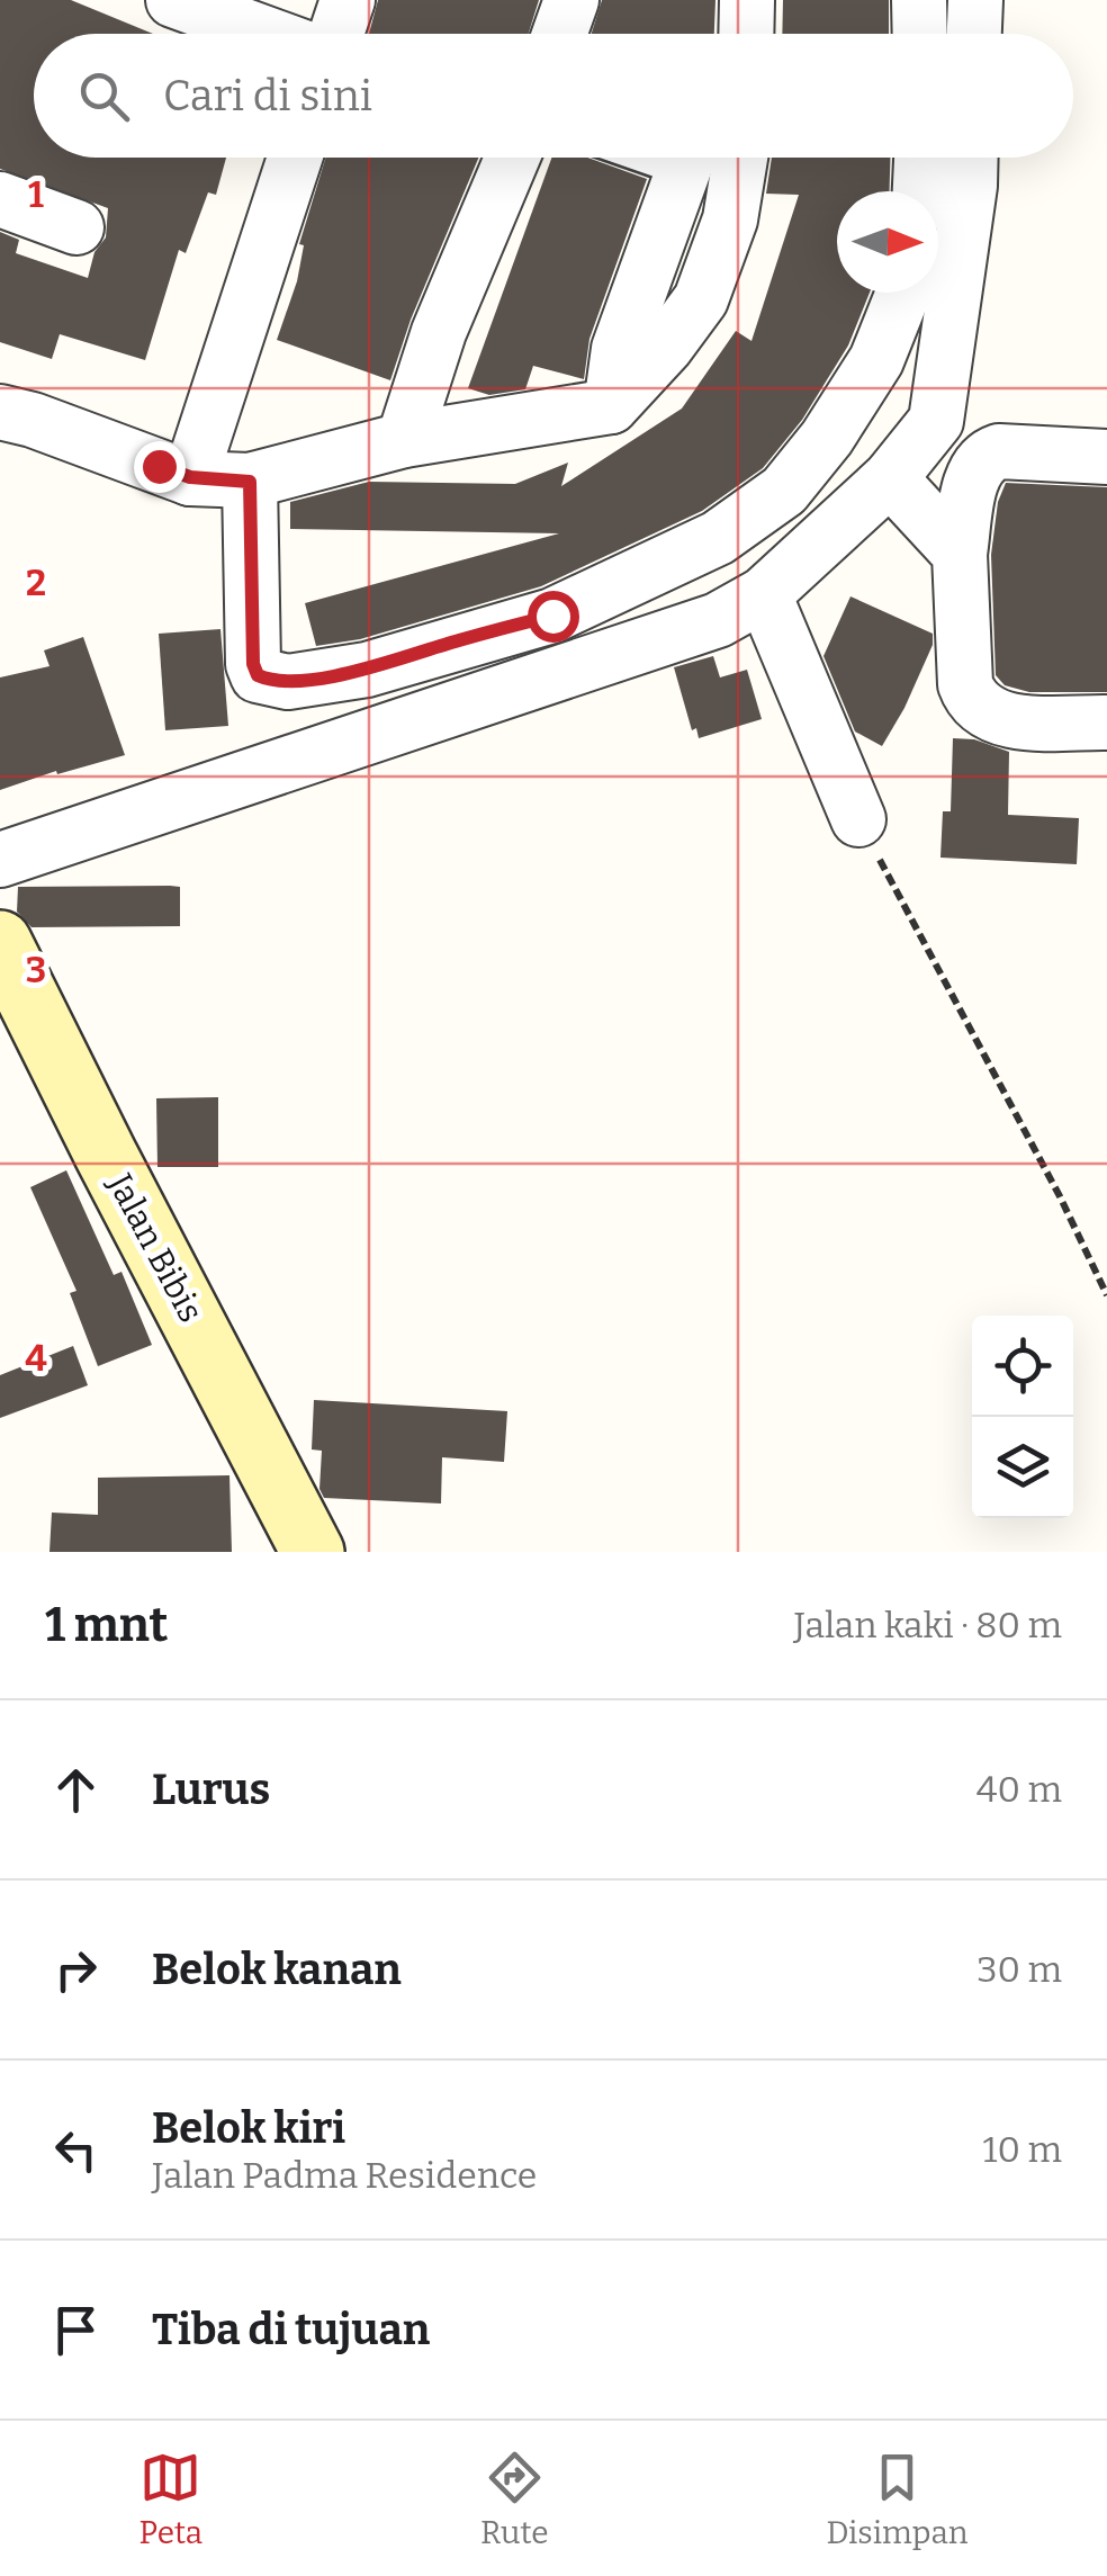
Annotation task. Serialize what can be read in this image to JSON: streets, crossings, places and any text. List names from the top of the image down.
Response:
{
  "streets": {
    "main road": ["Jalan Bibis"]
  },
  "north": "right",
  "page": {
    "search": "Cari di sini",
    "heading": ["1 mnt", "Jalan kaki · 80 m"],
    "list": [
      ["Lurus", "40 m"],
      ["Belok kanan", "30 m"],
      ["Belok kiri", "Jalan Padma Residence", "10 m"],
      "Tiba di tujuan"
    ],
    "nav": ["Peta", "Rute", "Disimpan"]
  },
  "grid": {
    "rows": [
      "1",
      "2",
      "3",
      "4"
    ]
  }
}
